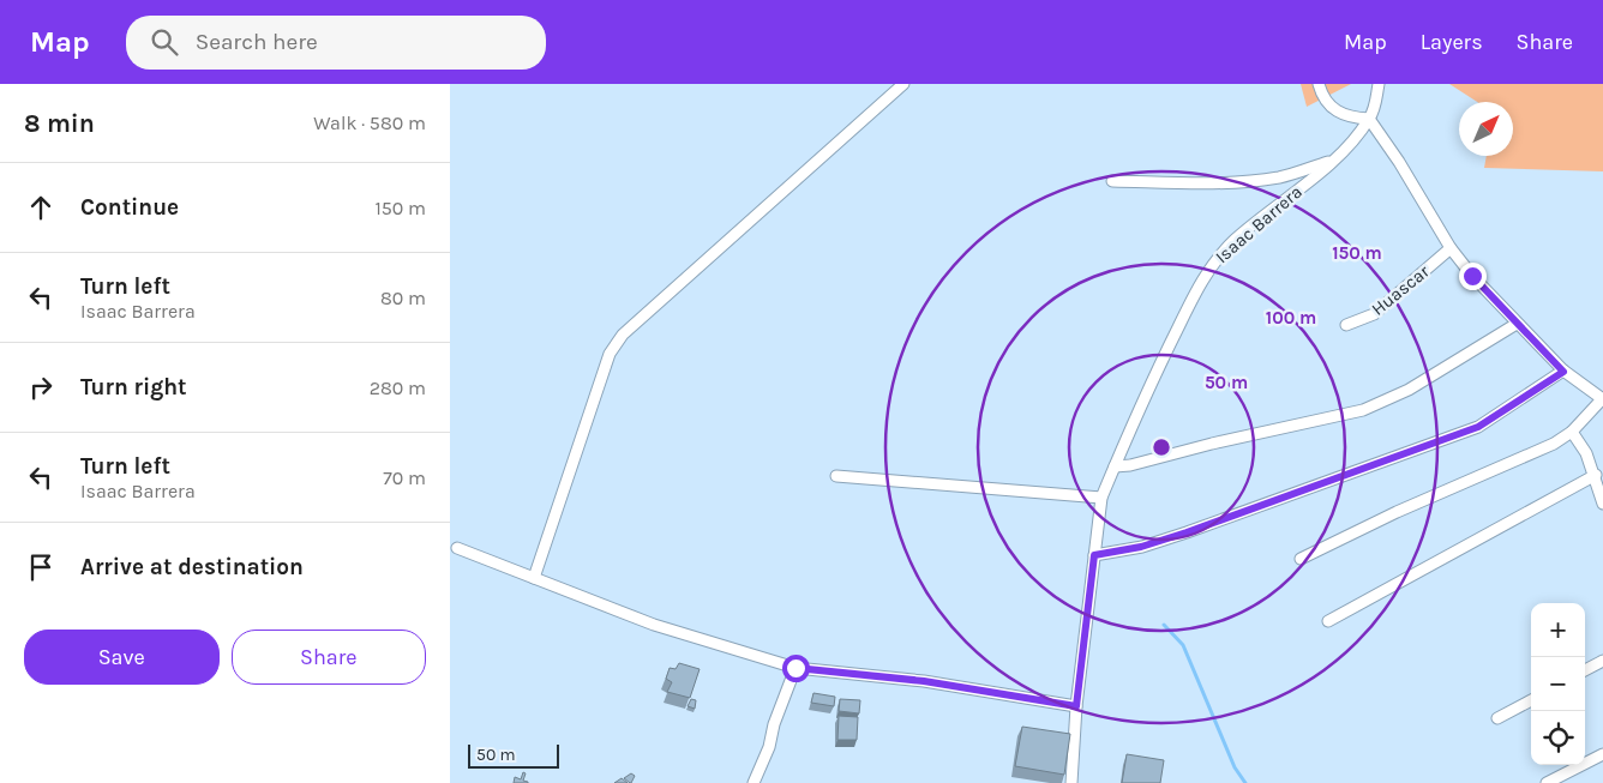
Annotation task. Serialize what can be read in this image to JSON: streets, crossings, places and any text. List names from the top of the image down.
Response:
{
  "streets": {
    "street": ["Isaac Barrera", "Huascar"]
  },
  "scale_bar": "50 m",
  "north": "top right",
  "page": {
    "header": "Map",
    "search": "Search here",
    "nav": ["Map", "Layers", "Share"],
    "heading": ["8 min", "Walk · 580 m"],
    "list": [
      ["Continue", "150 m"],
      ["Turn left", "Isaac Barrera", "80 m"],
      ["Turn right", "280 m"],
      ["Turn left", "Isaac Barrera", "70 m"],
      "Arrive at destination"
    ],
    "map_buttons": ["+", "−"],
    "buttons": ["Save", "Share"],
    "scale": "50 m"
  },
  "rings": ["150 m", "100 m", "50 m"]
}
